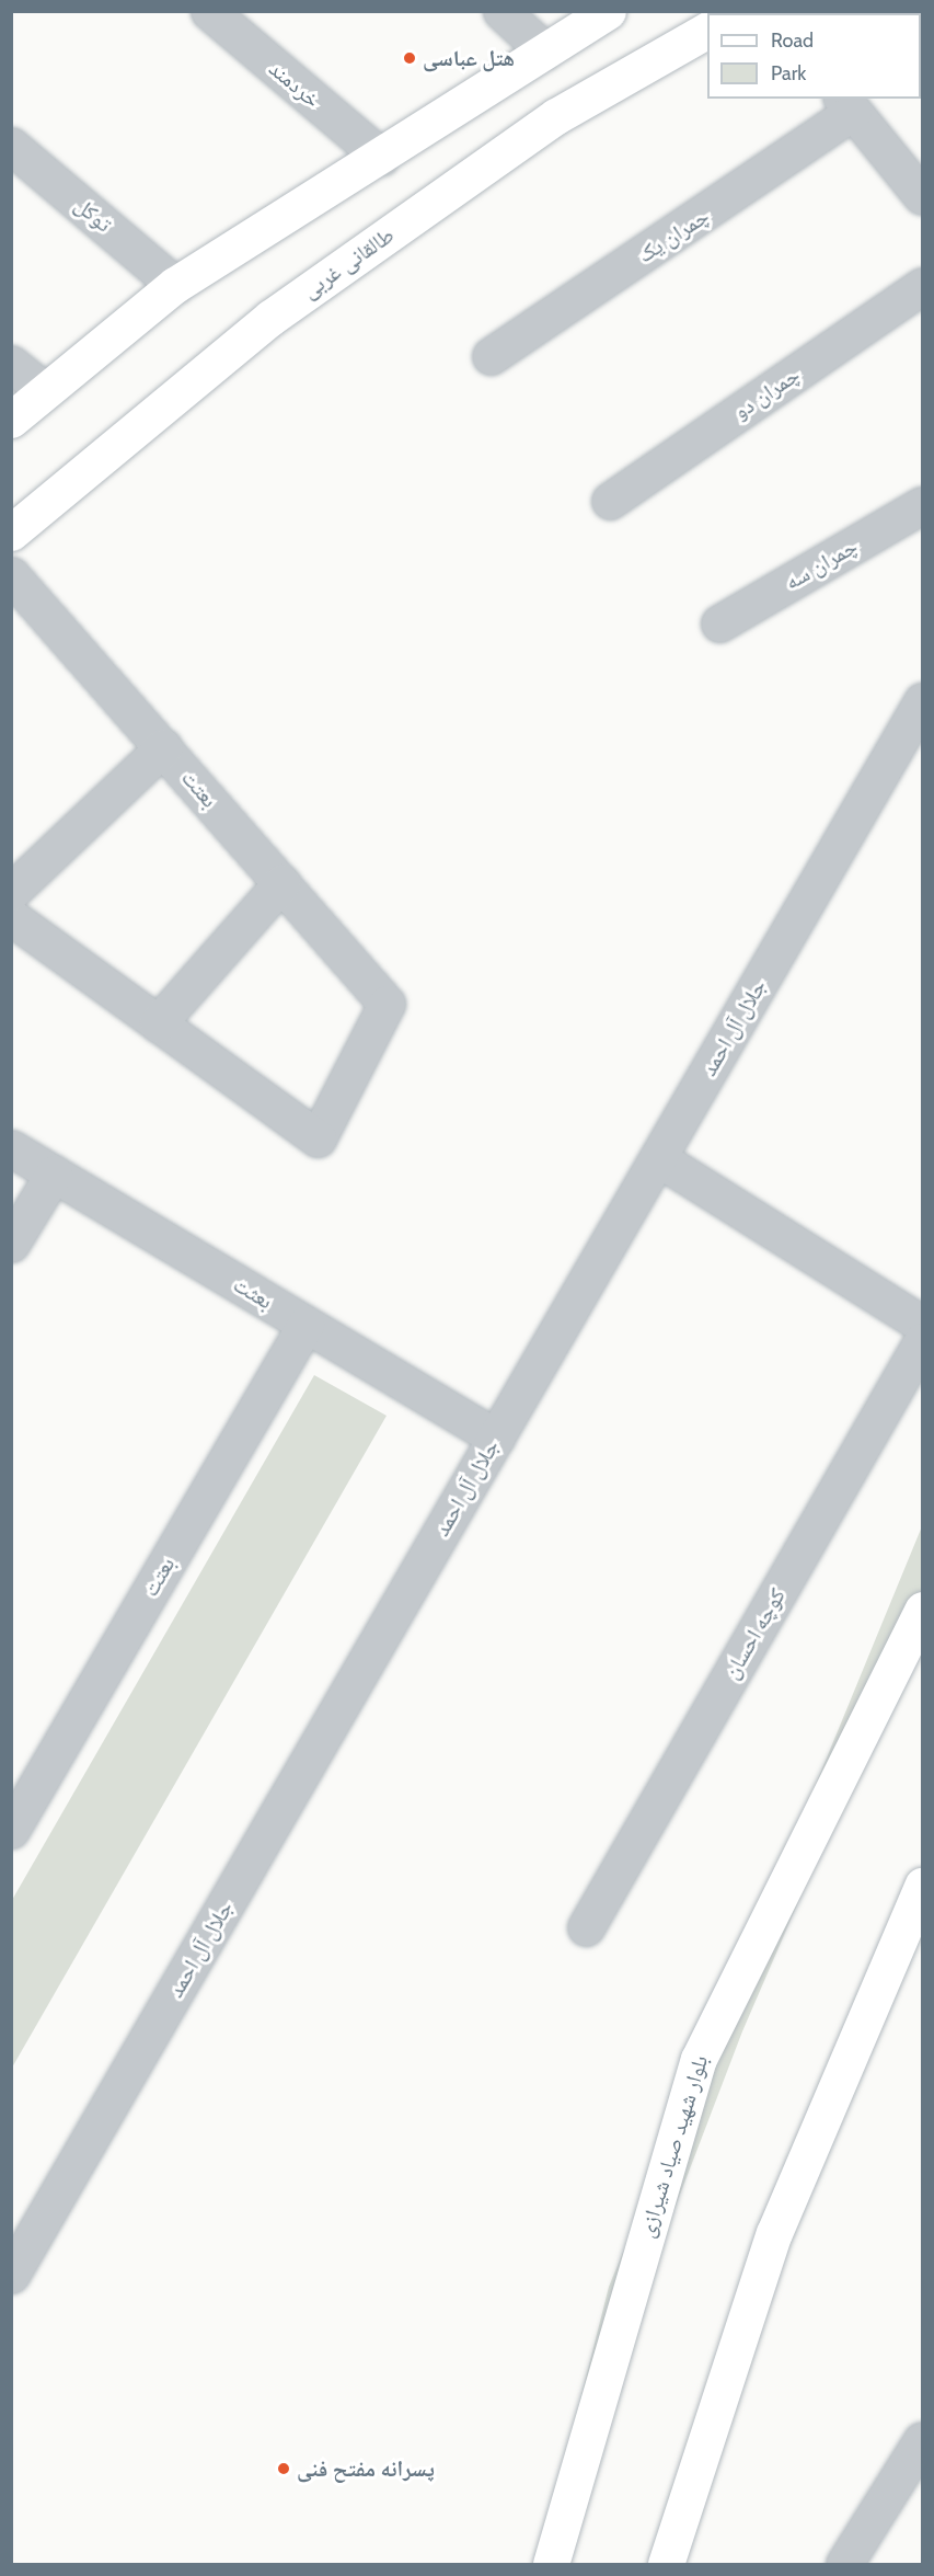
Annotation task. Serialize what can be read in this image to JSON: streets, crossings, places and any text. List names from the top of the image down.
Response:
{
  "streets": {
    "main road": ["طالقانی غربی", "بلوار شهید صیاد شیرازی"],
    "street": [
      "خردمند",
      "توکل",
      "چمران یک",
      "چمران دو",
      "چمران سه",
      "بعتت",
      "جلال آل احمد",
      "بعثت",
      "کوچه احسان"
    ]
  },
  "crossings": [
    ["بعتت", "بعثت"],
    ["جلال آل احمد", "بعثت"]
  ],
  "places": ["هتل عباسی", "پسرانه مفتح فنی"],
  "legend": ["Road", "Park"]
}
